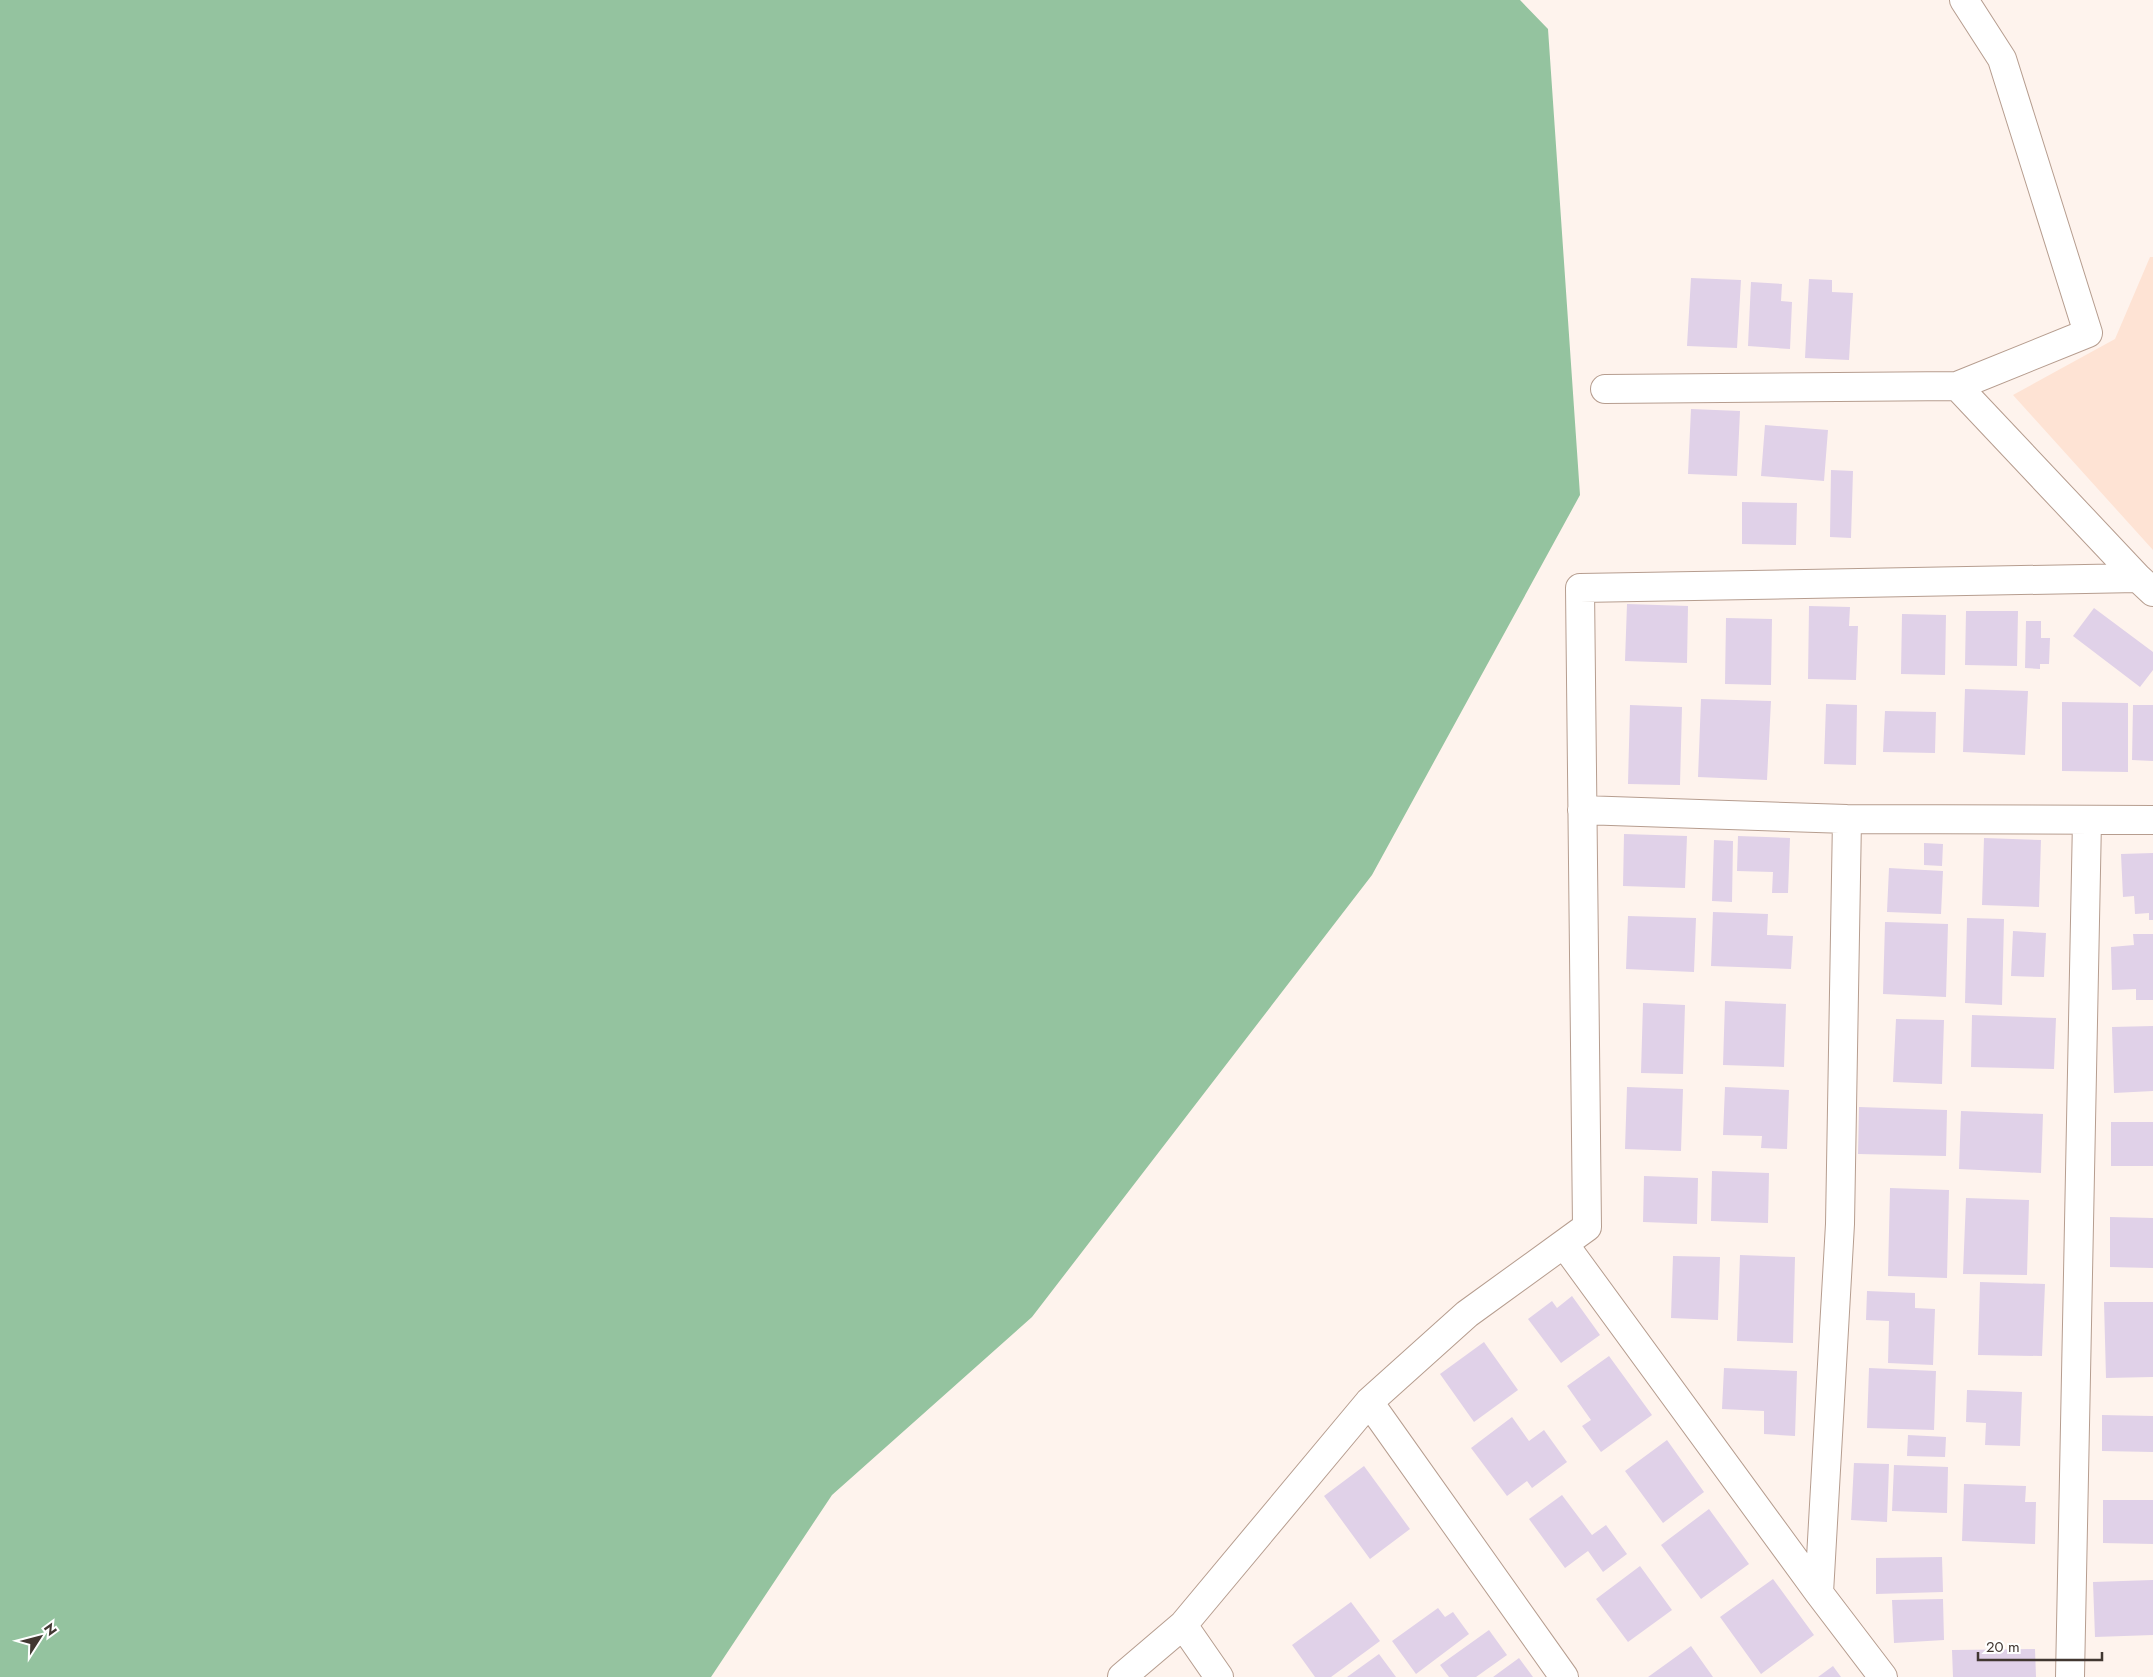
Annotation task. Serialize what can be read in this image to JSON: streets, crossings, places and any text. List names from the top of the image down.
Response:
{
  "scale_bar": "20 m",
  "north": "top right"
}
